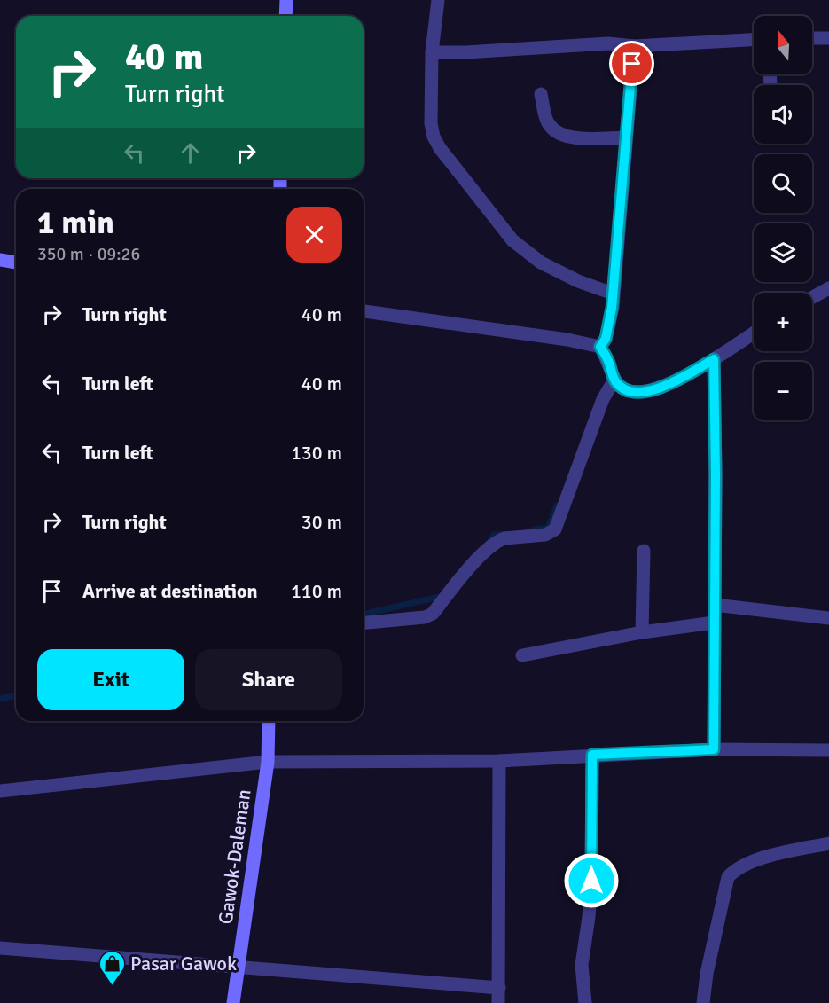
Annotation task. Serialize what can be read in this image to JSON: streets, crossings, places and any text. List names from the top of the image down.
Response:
{
  "streets": {
    "street": ["Gawok-Daleman"]
  },
  "places": {
    "shop": ["Pasar Gawok"]
  },
  "north": "top",
  "page": {
    "map_buttons": ["+", "−"],
    "turn": ["40 m", "Turn right"],
    "heading": ["1 min", "350 m · 09:26"],
    "list": [
      {
        "name": "Turn right",
        "value": "40 m"
      },
      {
        "name": "Turn left",
        "value": "40 m"
      },
      {
        "name": "Turn left",
        "value": "130 m"
      },
      {
        "name": "Turn right",
        "value": "30 m"
      },
      {
        "name": "Arrive at destination",
        "value": "110 m"
      }
    ],
    "buttons": ["Exit", "Share"]
  }
}
